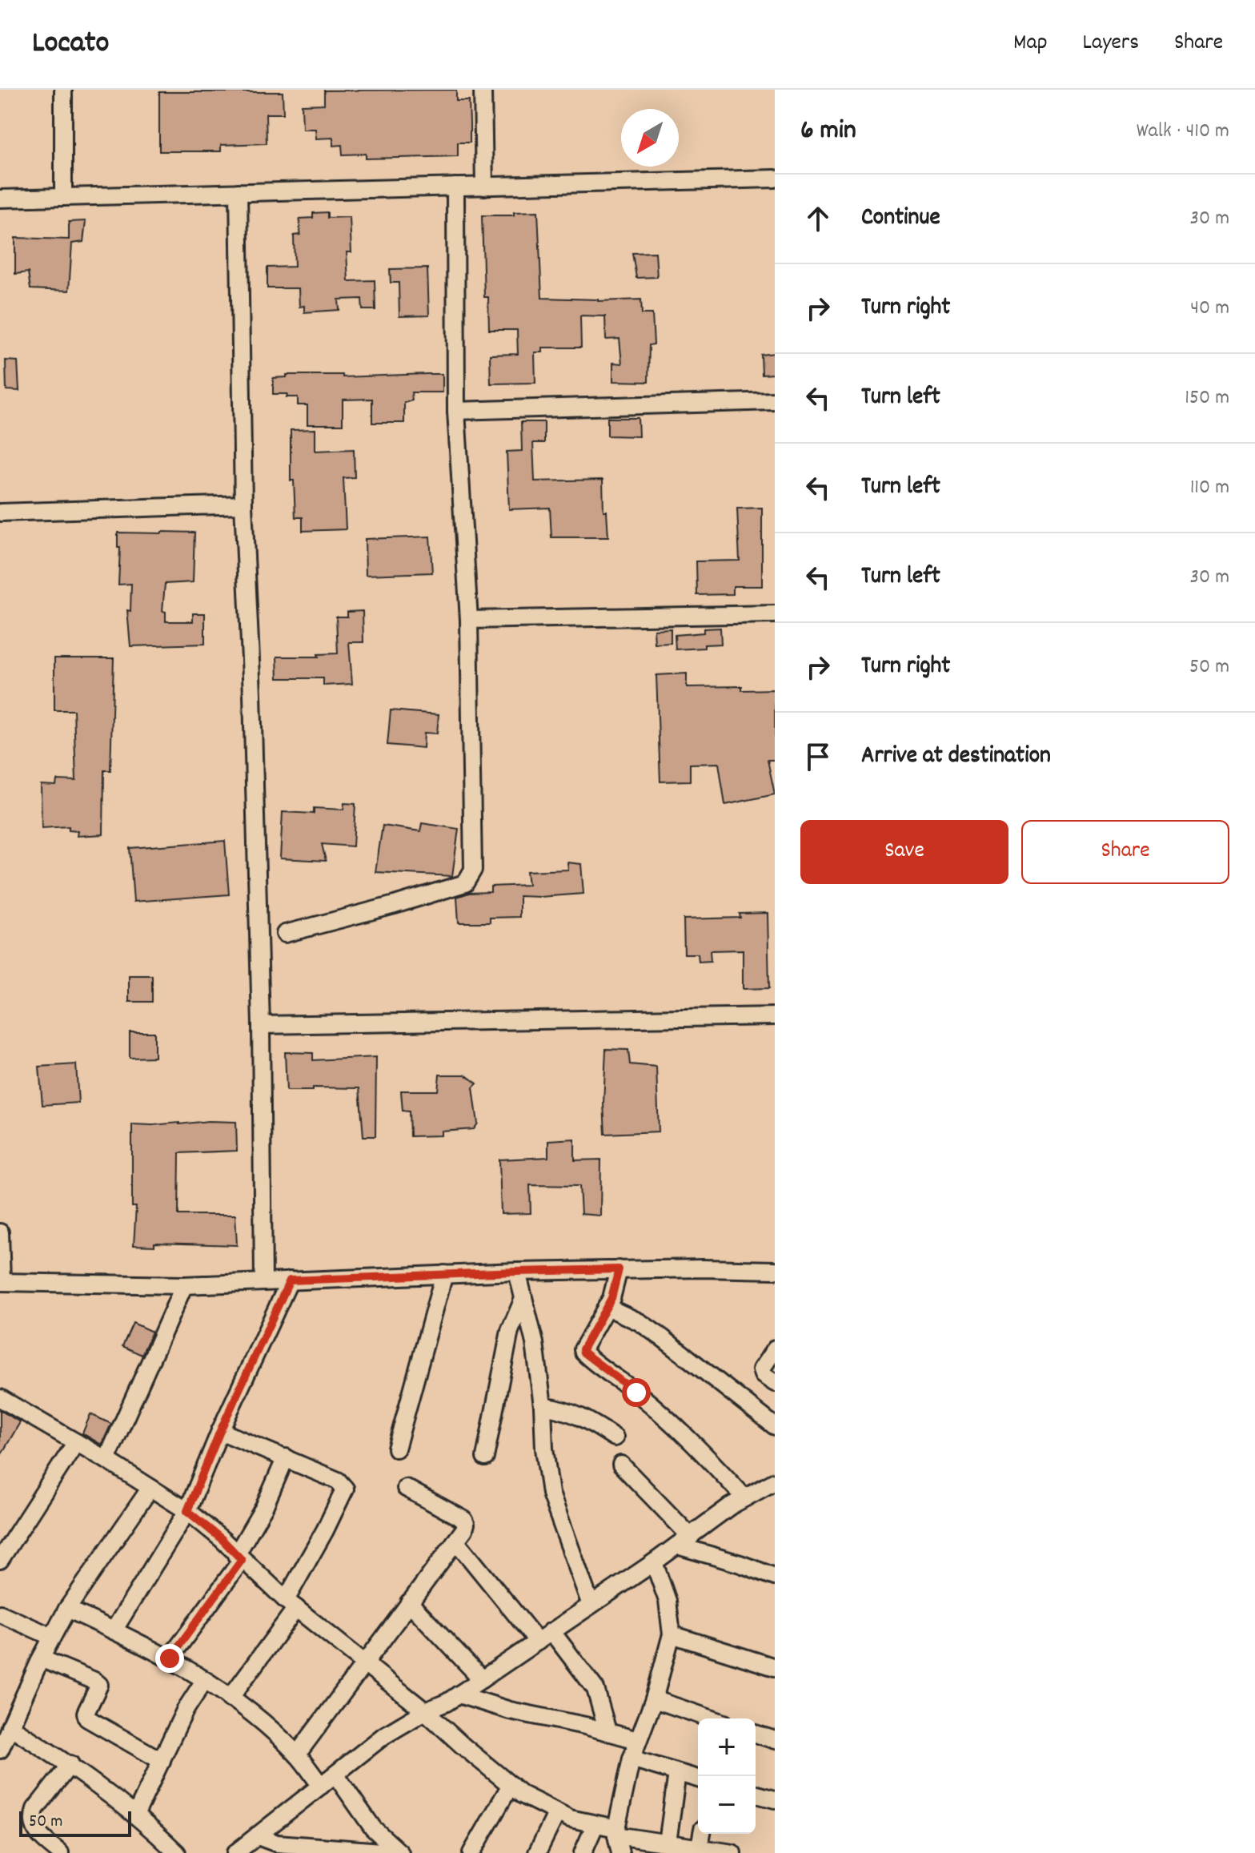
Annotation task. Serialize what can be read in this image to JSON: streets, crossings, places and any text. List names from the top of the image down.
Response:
{
  "scale_bar": "50 m",
  "north": "bottom left",
  "page": {
    "header": "Locato",
    "nav": ["Map", "Layers", "Share"],
    "heading": ["6 min", "Walk · 410 m"],
    "list": [
      ["Continue", "30 m"],
      ["Turn right", "40 m"],
      ["Turn left", "150 m"],
      ["Turn left", "110 m"],
      ["Turn left", "30 m"],
      ["Turn right", "50 m"],
      "Arrive at destination"
    ],
    "buttons": ["Save", "Share"],
    "map_buttons": ["+", "−"],
    "scale": "50 m"
  }
}
